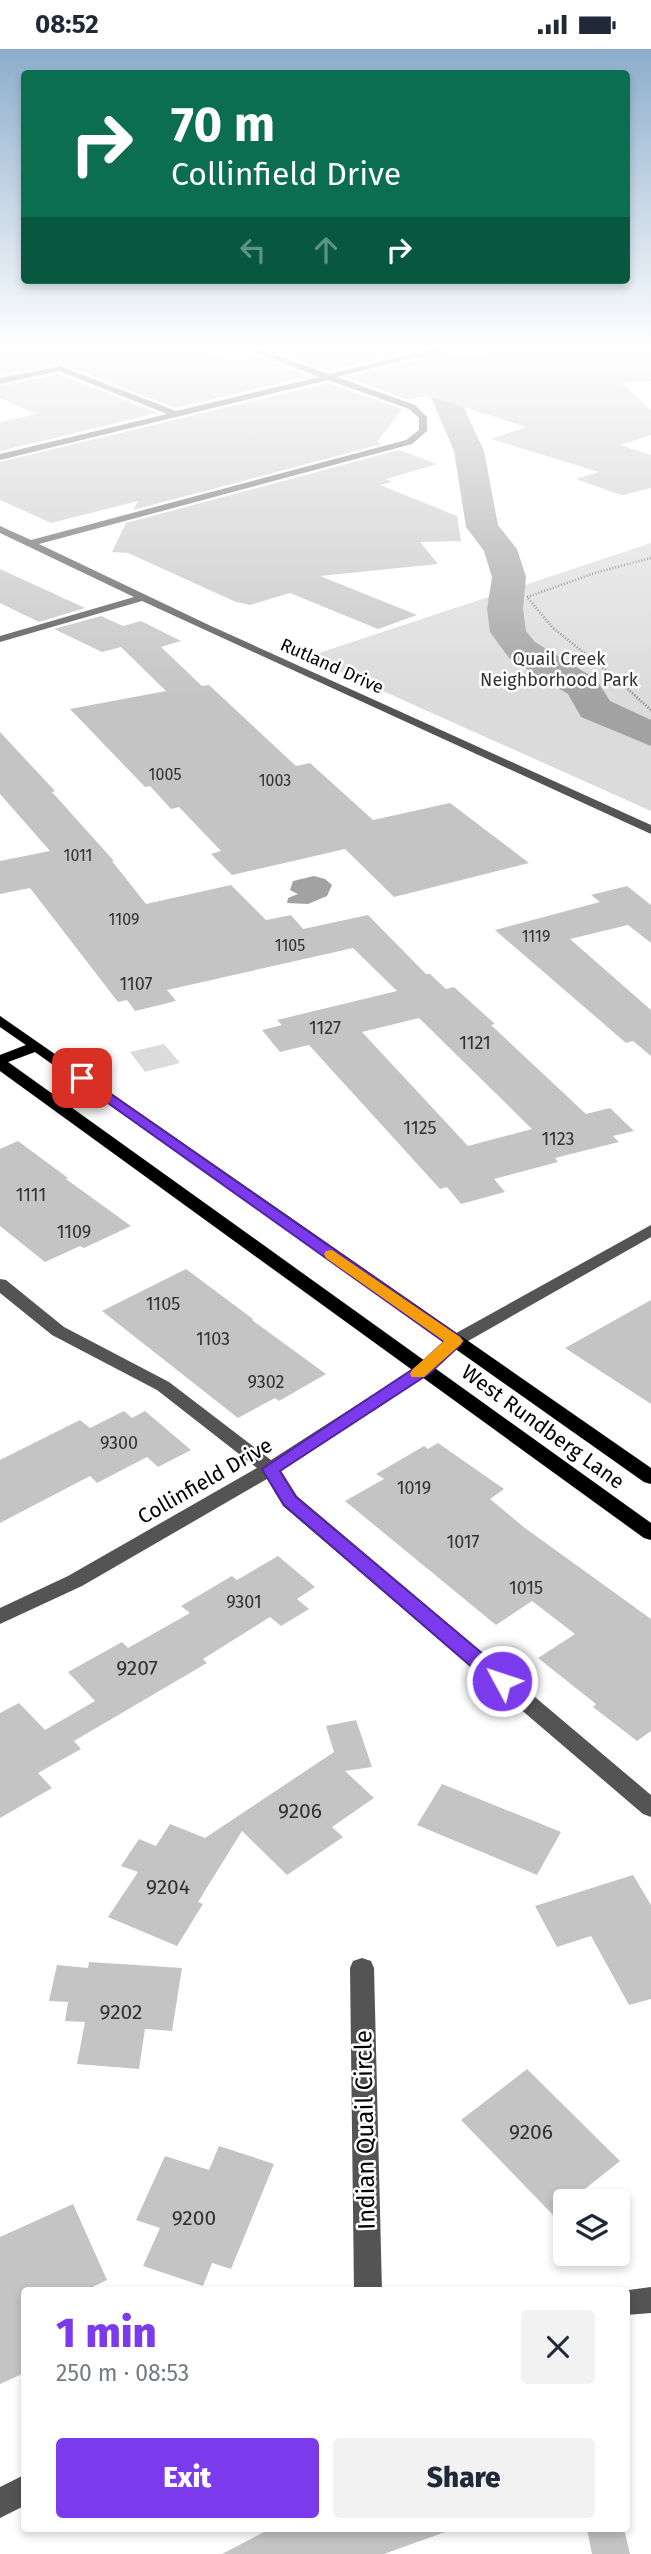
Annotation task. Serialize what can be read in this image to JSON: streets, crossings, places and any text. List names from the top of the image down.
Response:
{
  "streets": {
    "main road": ["West Rundberg Lane"],
    "street": ["Rutland Drive", "Collinfield Drive", "Indian Quail Circle"]
  },
  "crossings": [
    ["West Rundberg Lane", "Collinfield Drive"]
  ],
  "parks": ["Quail Creek Neighborhood Park"],
  "house_numbers": [
    "1005",
    "1003",
    "1011",
    "1109",
    "1119",
    "1105",
    "1107",
    "1127",
    "1121",
    "1125",
    "1123",
    "1111",
    "1109",
    "1105",
    "1103",
    "9302",
    "9300",
    "1019",
    "1017",
    "1015",
    "9301",
    "9207",
    "9206",
    "9204",
    "9202",
    "9206",
    "9200"
  ],
  "page": {
    "status": "08:52",
    "turn": ["70 m", "Collinfield Drive"],
    "heading": ["1 min", "250 m · 08:53"],
    "buttons": ["Exit", "Share"]
  }
}
